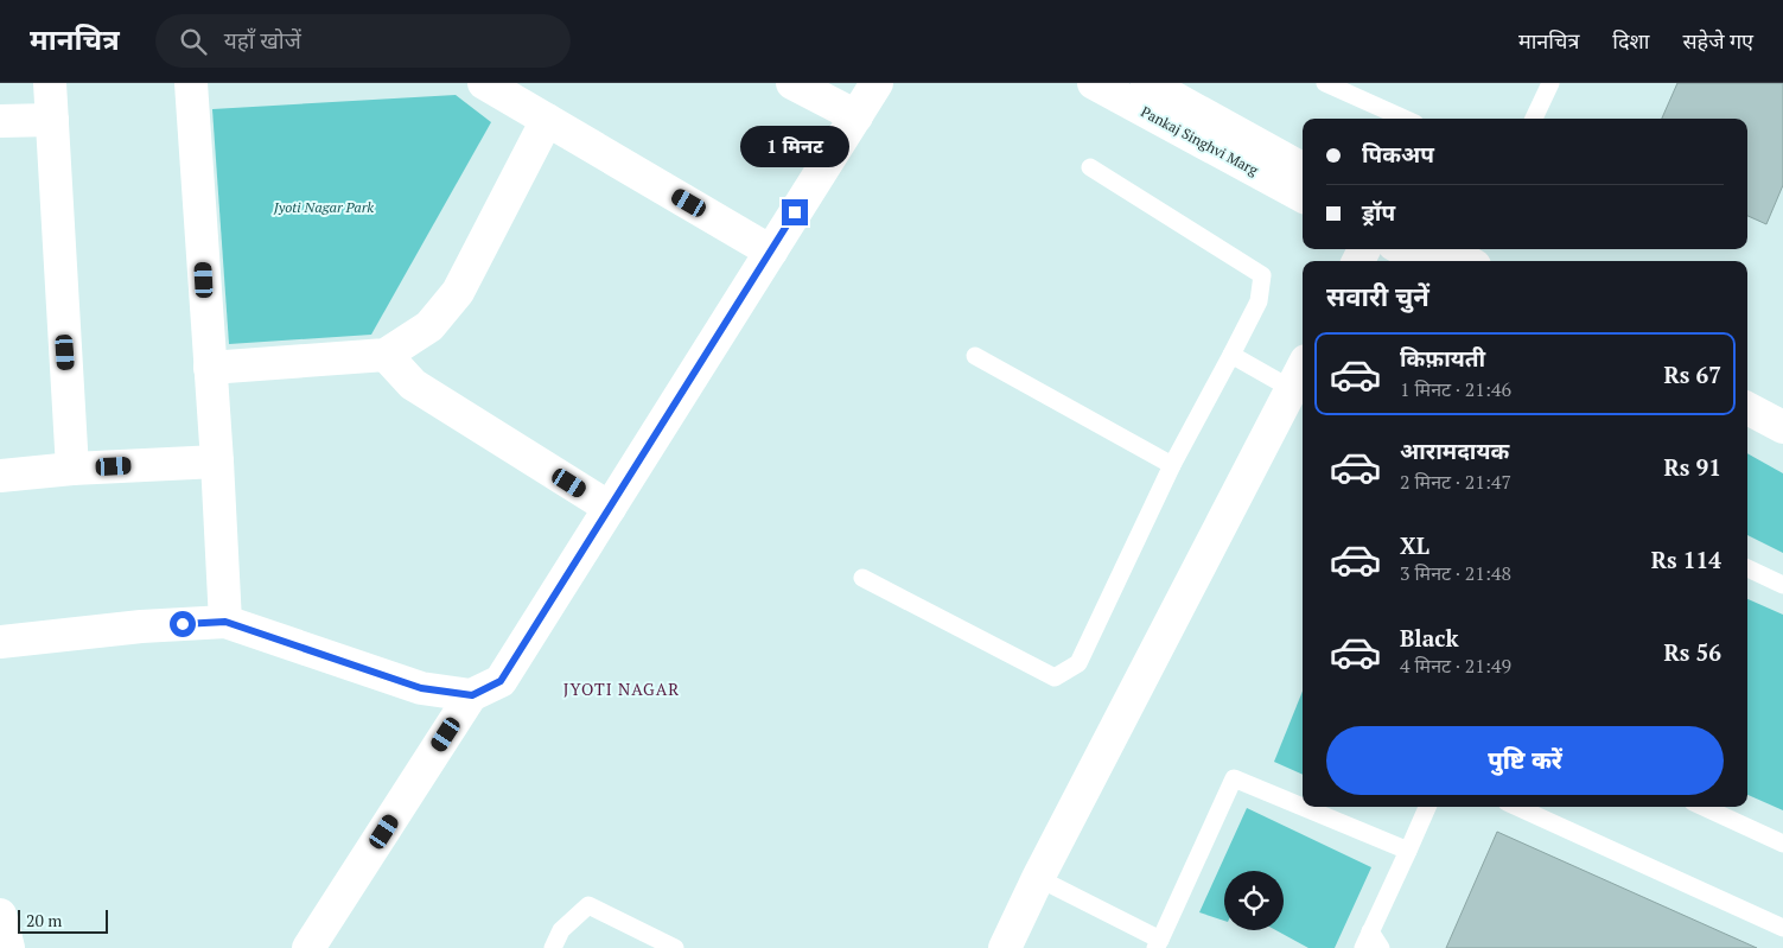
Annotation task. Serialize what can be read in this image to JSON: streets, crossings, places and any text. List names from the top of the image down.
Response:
{
  "streets": {
    "street": ["Pankaj Singhvi Marg"]
  },
  "districts": ["JYOTI NAGAR"],
  "parks": ["Jyoti Nagar Park"],
  "scale_bar": "20 m",
  "page": {
    "header": "मानचित्र",
    "search": "यहाँ खोजें",
    "nav": ["मानचित्र", "दिशा", "सहेजे गए"],
    "banner": ["पिकअप", "ड्रॉप"],
    "bubble": "1 मिनट",
    "heading": "सवारी चुनें",
    "list": [
      {
        "name": "किफ़ायती",
        "note": "1 मिनट · 21:46",
        "value": "Rs 67"
      },
      {
        "name": "आरामदायक",
        "note": "2 मिनट · 21:47",
        "value": "Rs 91"
      },
      {
        "name": "XL",
        "note": "3 मिनट · 21:48",
        "value": "Rs 114"
      },
      {
        "name": "Black",
        "note": "4 मिनट · 21:49",
        "value": "Rs 56"
      }
    ],
    "buttons": "पुष्टि करें",
    "scale": "20 m"
  }
}
